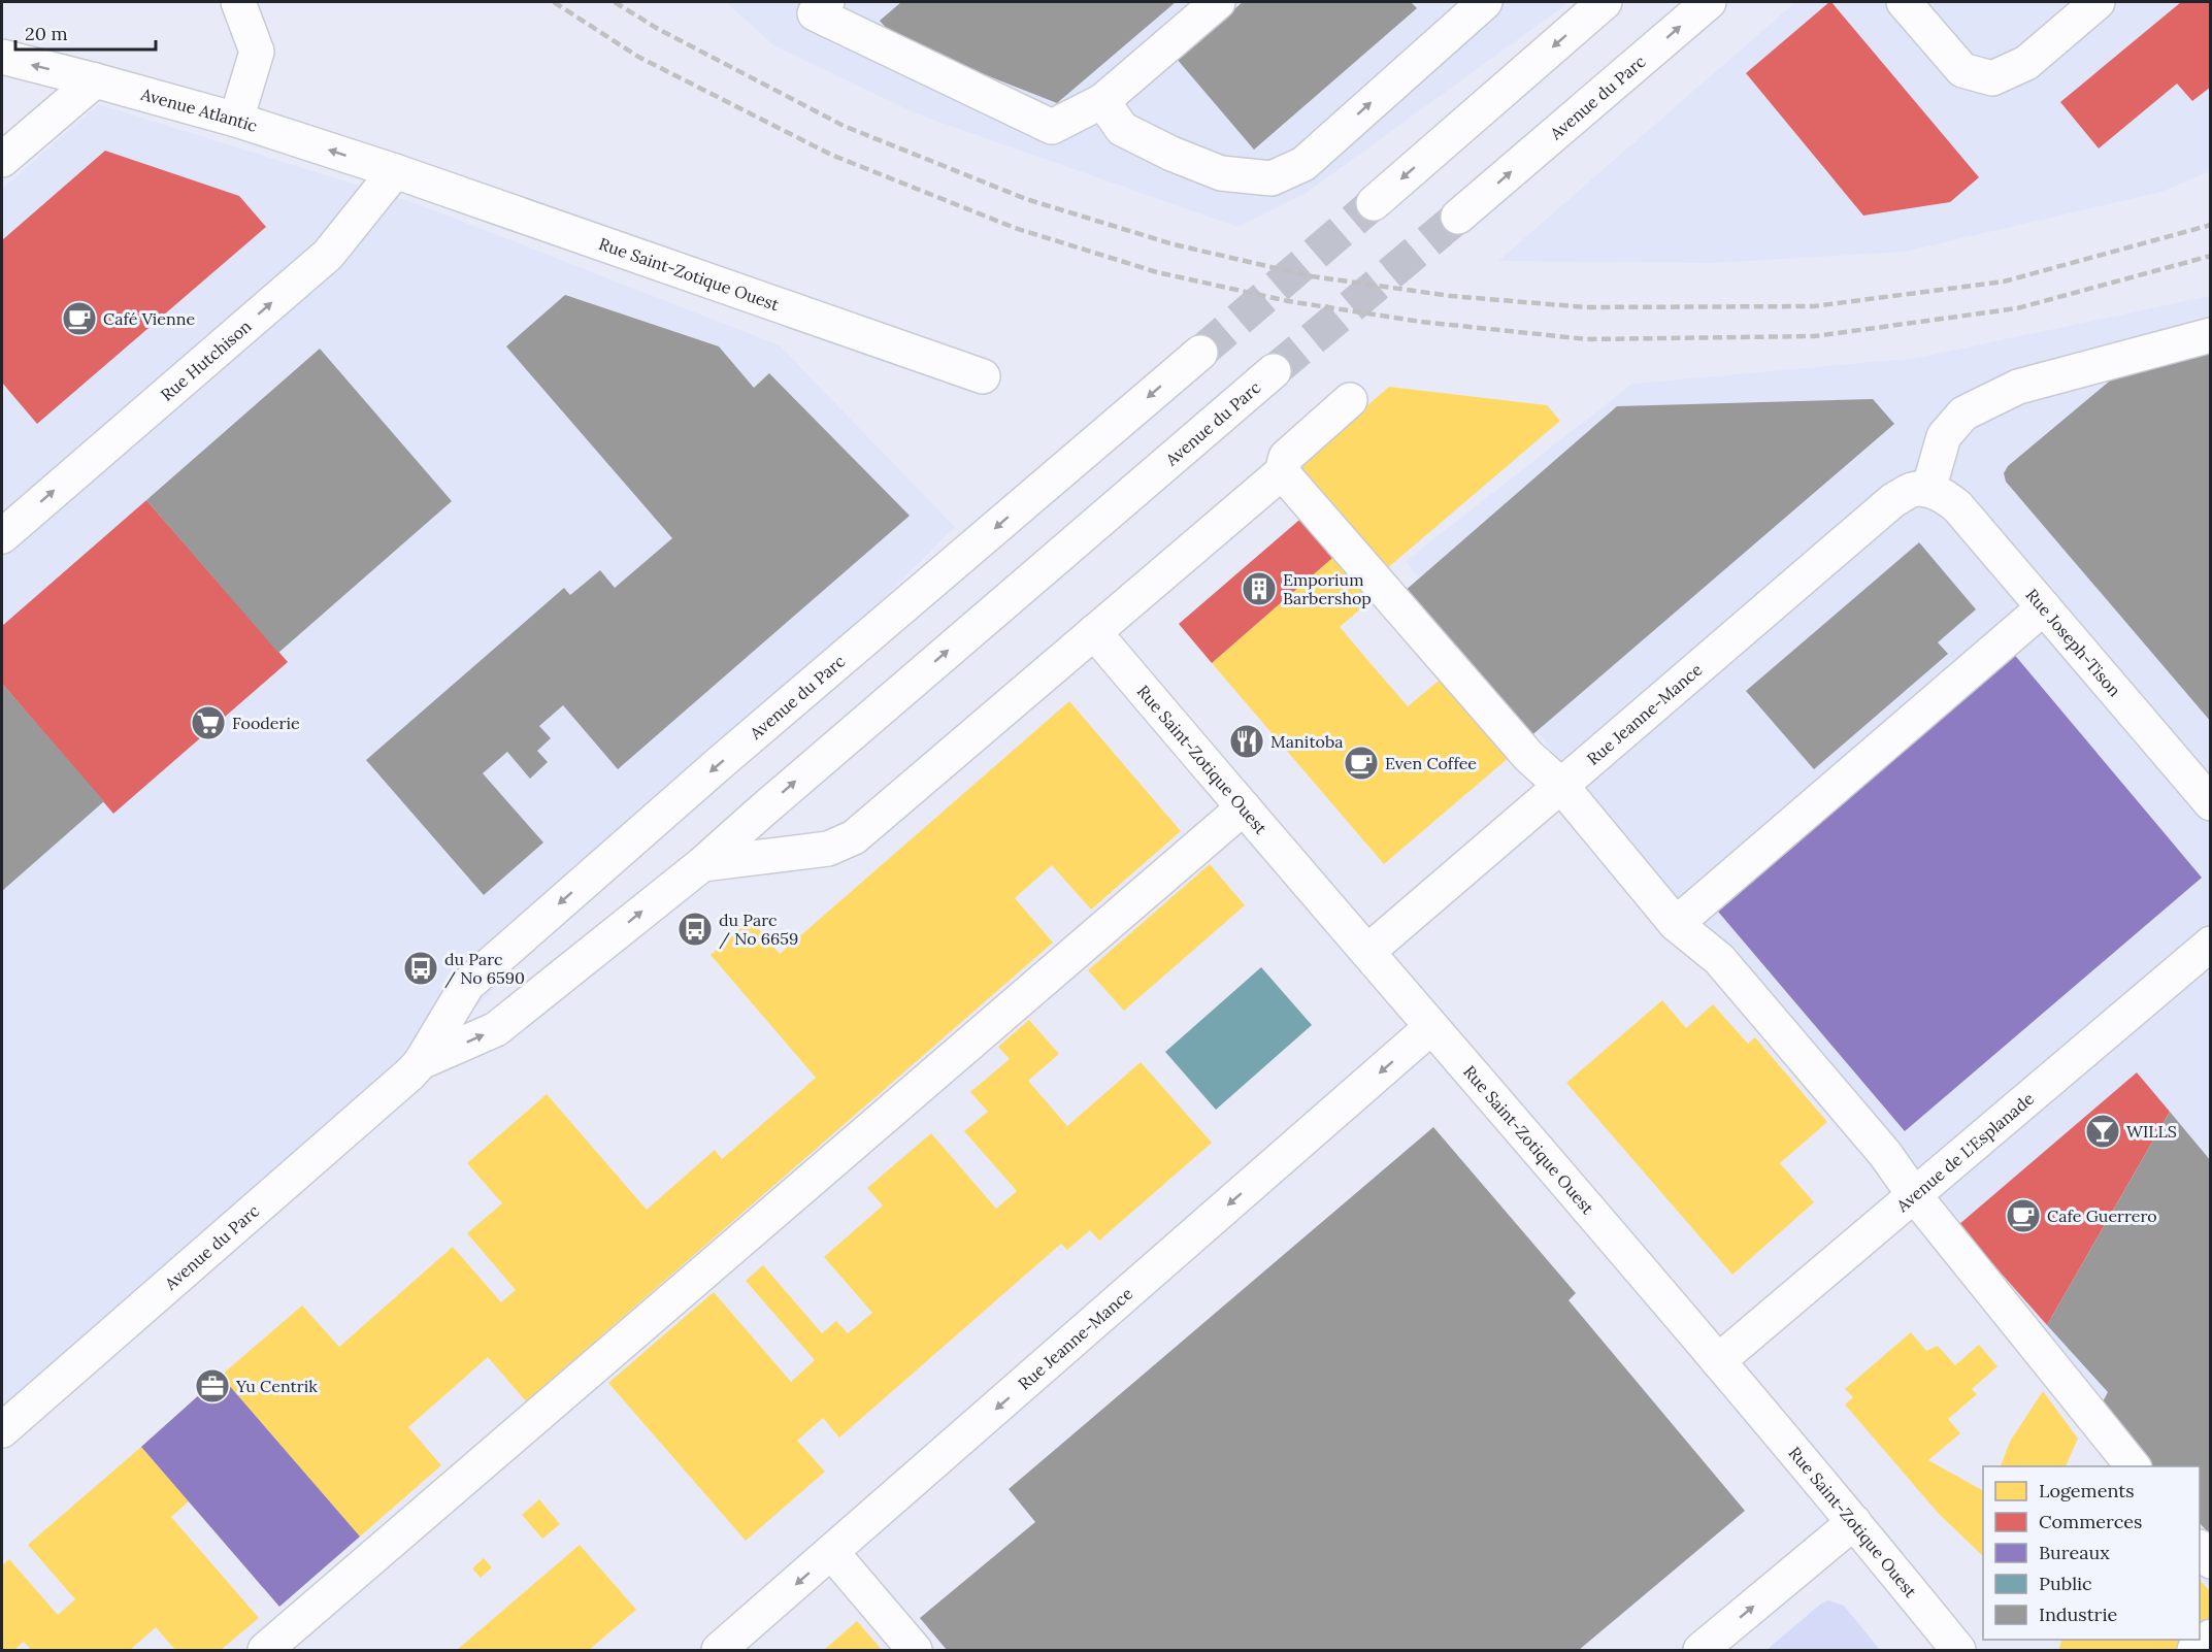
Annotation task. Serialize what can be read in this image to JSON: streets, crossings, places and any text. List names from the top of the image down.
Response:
{
  "streets": {
    "street": [
      "Avenue du Parc",
      "Avenue Atlantic",
      "Rue Saint-Zotique Ouest",
      "Rue Hutchison",
      "Rue Joseph-Tison",
      "Rue Jeanne-Mance",
      "Avenue de L'Esplanade"
    ]
  },
  "crossings": [
    ["Avenue Atlantic", "Rue Saint-Zotique Ouest"],
    ["Avenue Atlantic", "Rue Hutchison"],
    ["Rue Saint-Zotique Ouest", "Rue Hutchison"],
    ["Rue Saint-Zotique Ouest", "Rue Jeanne-Mance"],
    ["Rue Saint-Zotique Ouest", "Avenue de L'Esplanade"],
    ["Rue Joseph-Tison", "Rue Jeanne-Mance"]
  ],
  "one_way": ["Avenue Atlantic", "Rue Hutchison"],
  "places": {
    "cafe": ["Café Vienne", "Even Coffee", "Cafe Guerrero"],
    "building": ["Emporium Barbershop"],
    "supermarket": ["Fooderie"],
    "restaurant": ["Manitoba"],
    "bus stop": ["du Parc / No 6659", "du Parc / No 6590"],
    "bar": ["WILLS"],
    "office": ["Yu Centrik"]
  },
  "legend": [
    "Logements",
    "Commerces",
    "Bureaux",
    "Public",
    "Industrie"
  ],
  "scale_bar": "20 m"
}
